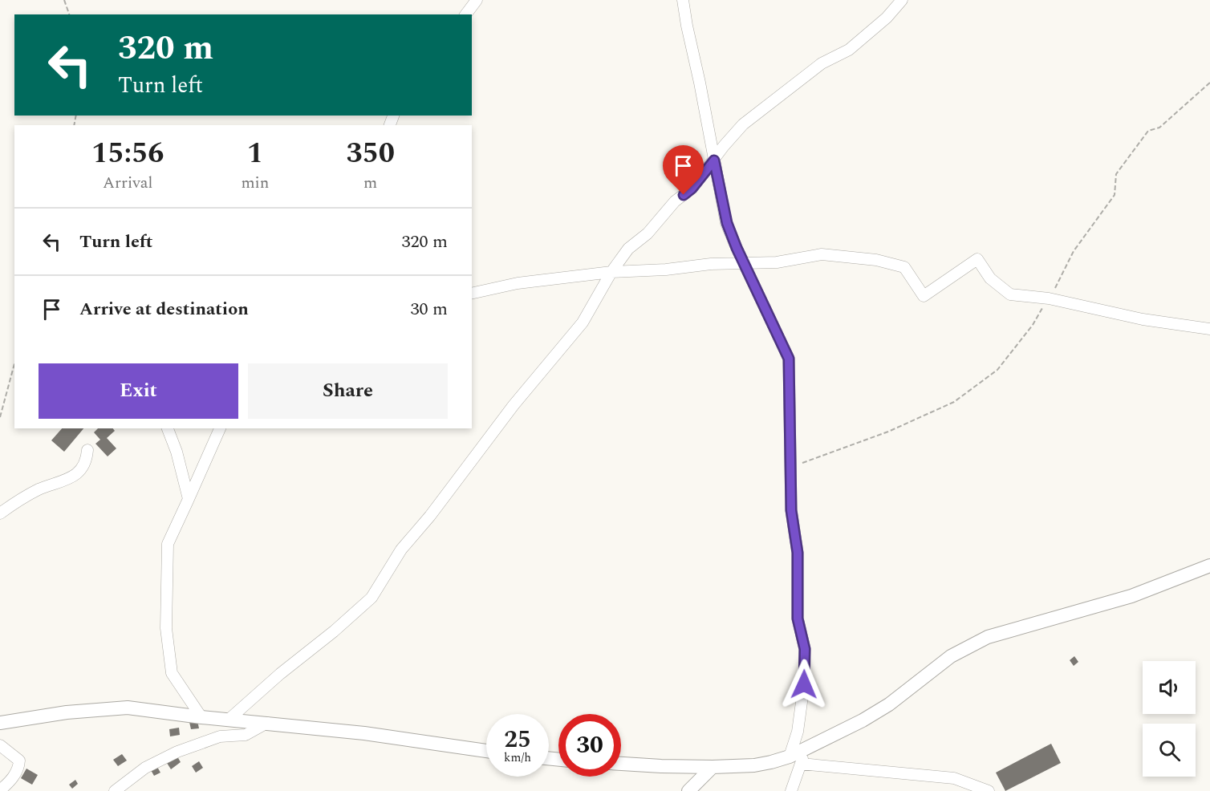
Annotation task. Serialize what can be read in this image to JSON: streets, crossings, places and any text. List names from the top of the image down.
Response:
{
  "page": {
    "turn": ["320 m", "Turn left"],
    "eta": [
      "15:56",
      "Arrival",
      "1",
      "min",
      "350",
      "m"
    ],
    "list": [
      {
        "name": "Turn left",
        "value": "320 m"
      },
      {
        "name": "Arrive at destination",
        "value": "30 m"
      }
    ],
    "buttons": ["Exit", "Share"],
    "speed": "25 km/h",
    "limit": "30"
  }
}
